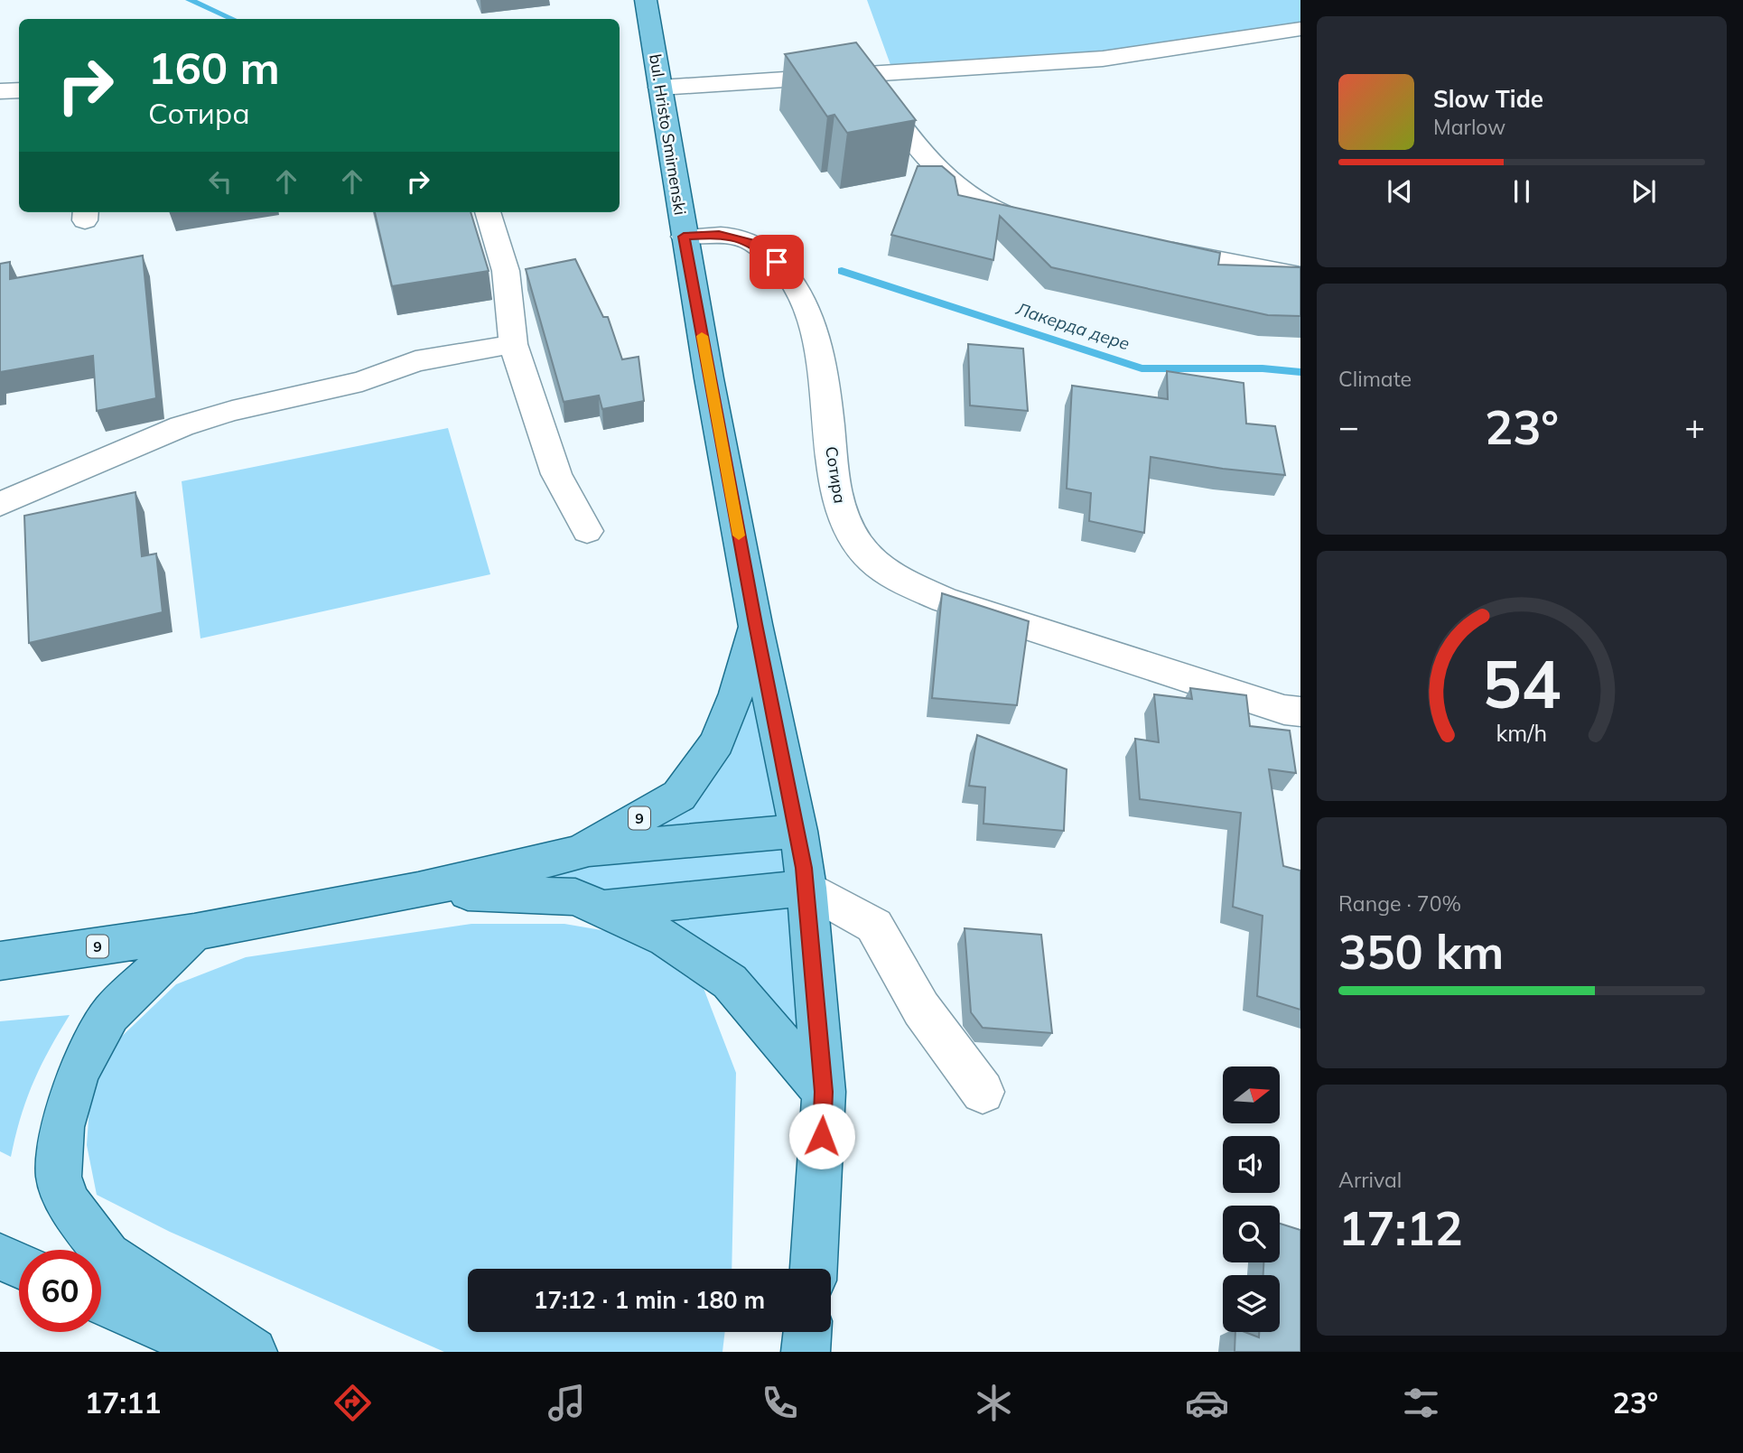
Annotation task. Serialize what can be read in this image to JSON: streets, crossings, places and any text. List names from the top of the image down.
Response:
{
  "streets": {
    "main road": ["bul. Hristo Smirnenski", "9"],
    "street": ["Сотира"]
  },
  "crossings": [
    ["bul. Hristo Smirnenski", "Сотира"],
    ["bul. Hristo Smirnenski", "9"]
  ],
  "water": ["Лакерда дере"],
  "north": "right",
  "page": {
    "turn": ["160 m", "Сотира"],
    "song": ["Slow Tide", "Marlow"],
    "tile": [
      "Climate",
      ["Range · 70%", "350 km"],
      ["Arrival", "17:12"]
    ],
    "heat": ["−", "23°", "+"],
    "limit": "60",
    "trip": "17:12 · 1 min · 180 m",
    "tabs": ["17:11", "23°"],
    "gauge": ["54", "km/h"]
  }
}
